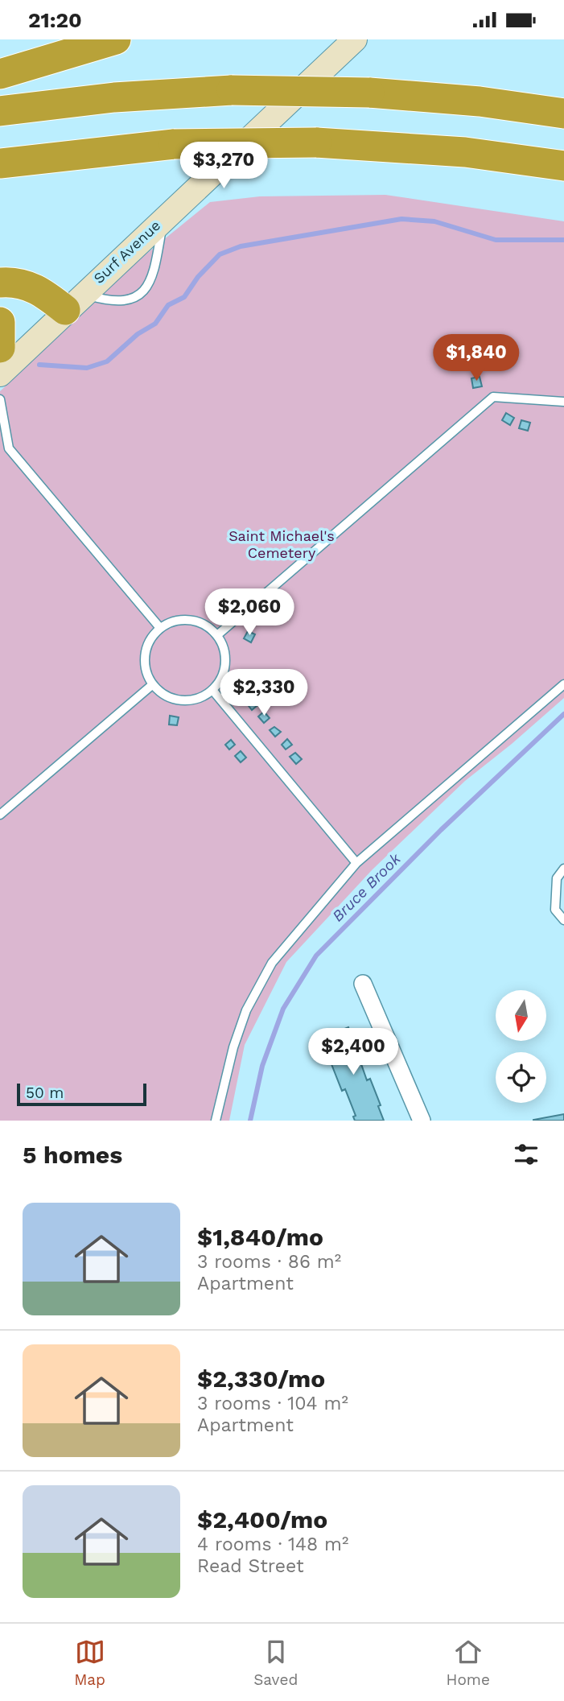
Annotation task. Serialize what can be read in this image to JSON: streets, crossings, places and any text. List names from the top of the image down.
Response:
{
  "streets": {
    "main road": ["Surf Avenue"]
  },
  "water": ["Bruce Brook"],
  "parks": ["Saint Michael's Cemetery"],
  "scale_bar": "50 m",
  "north": "bottom",
  "page": {
    "status": "21:20",
    "price": [
      "$3,270",
      "$1,840",
      "$2,060",
      "$2,330",
      "$2,400"
    ],
    "scale": "50 m",
    "heading": "5 homes",
    "list": [
      {
        "name": "$1,840/mo",
        "note": "3 rooms · 86 m² · Apartment"
      },
      {
        "name": "$2,330/mo",
        "note": "3 rooms · 104 m² · Apartment"
      },
      {
        "name": "$2,400/mo",
        "note": "4 rooms · 148 m² · Read Street"
      }
    ],
    "tabs": ["Map", "Saved", "Home"]
  }
}
